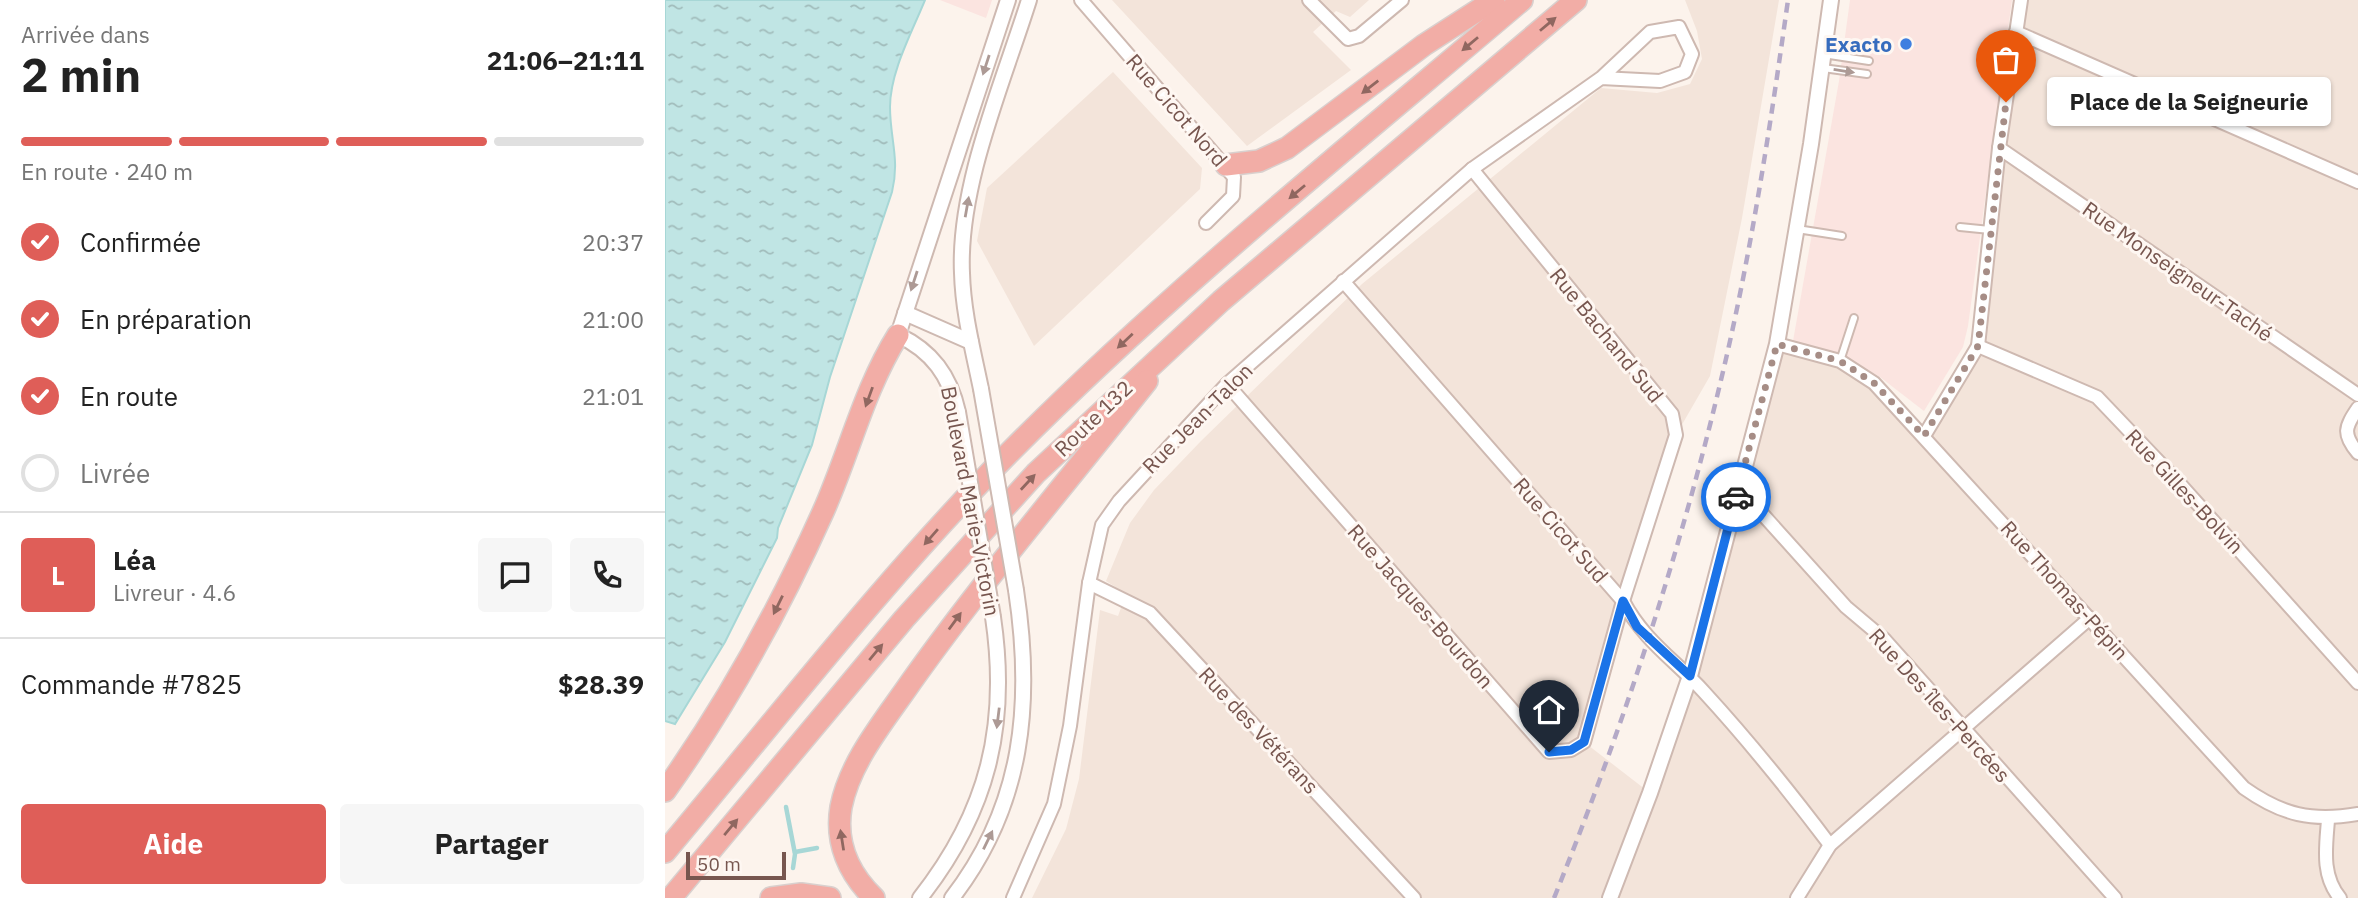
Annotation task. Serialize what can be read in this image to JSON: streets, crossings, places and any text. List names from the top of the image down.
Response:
{
  "streets": {
    "highway": ["Route 132"],
    "street": [
      "Rue Cicot Nord",
      "Rue Monseigneur-Taché",
      "Rue Bachand Sud",
      "Rue Jean-Talon",
      "Rue Gilles-Bolvin",
      "Boulevard Marie-Victorin",
      "Rue Cicot Sud",
      "Rue Thomas-Pépin",
      "Rue Jacques-Bourdon",
      "Rue Des îles-Percées",
      "Rue des Vétérans"
    ]
  },
  "crossings": [
    ["Rue Bachand Sud", "Rue Jean-Talon"],
    ["Rue Bachand Sud", "Rue Cicot Sud"],
    ["Rue Bachand Sud", "Rue Jacques-Bourdon"],
    ["Rue Jean-Talon", "Rue Cicot Sud"],
    ["Rue Jean-Talon", "Rue Jacques-Bourdon"],
    ["Rue Jean-Talon", "Rue des Vétérans"],
    ["Rue Cicot Sud", "Rue Jacques-Bourdon"]
  ],
  "places": ["Exacto", "Place de la Seigneurie"],
  "scale_bar": "50 m",
  "page": {
    "heading": ["2 min", "Arrivée dans", "21:06–21:11"],
    "panel": [
      "Léa",
      "Livreur · 4.6",
      "Commande #7825",
      "$28.39"
    ],
    "bubble": "Place de la Seigneurie",
    "bar": "En route · 240 m",
    "list": [
      ["Confirmée", "20:37"],
      ["En préparation", "21:00"],
      ["En route", "21:01"],
      "Livrée"
    ],
    "round": "L",
    "buttons": ["Aide", "Partager"],
    "scale": "50 m"
  }
}
